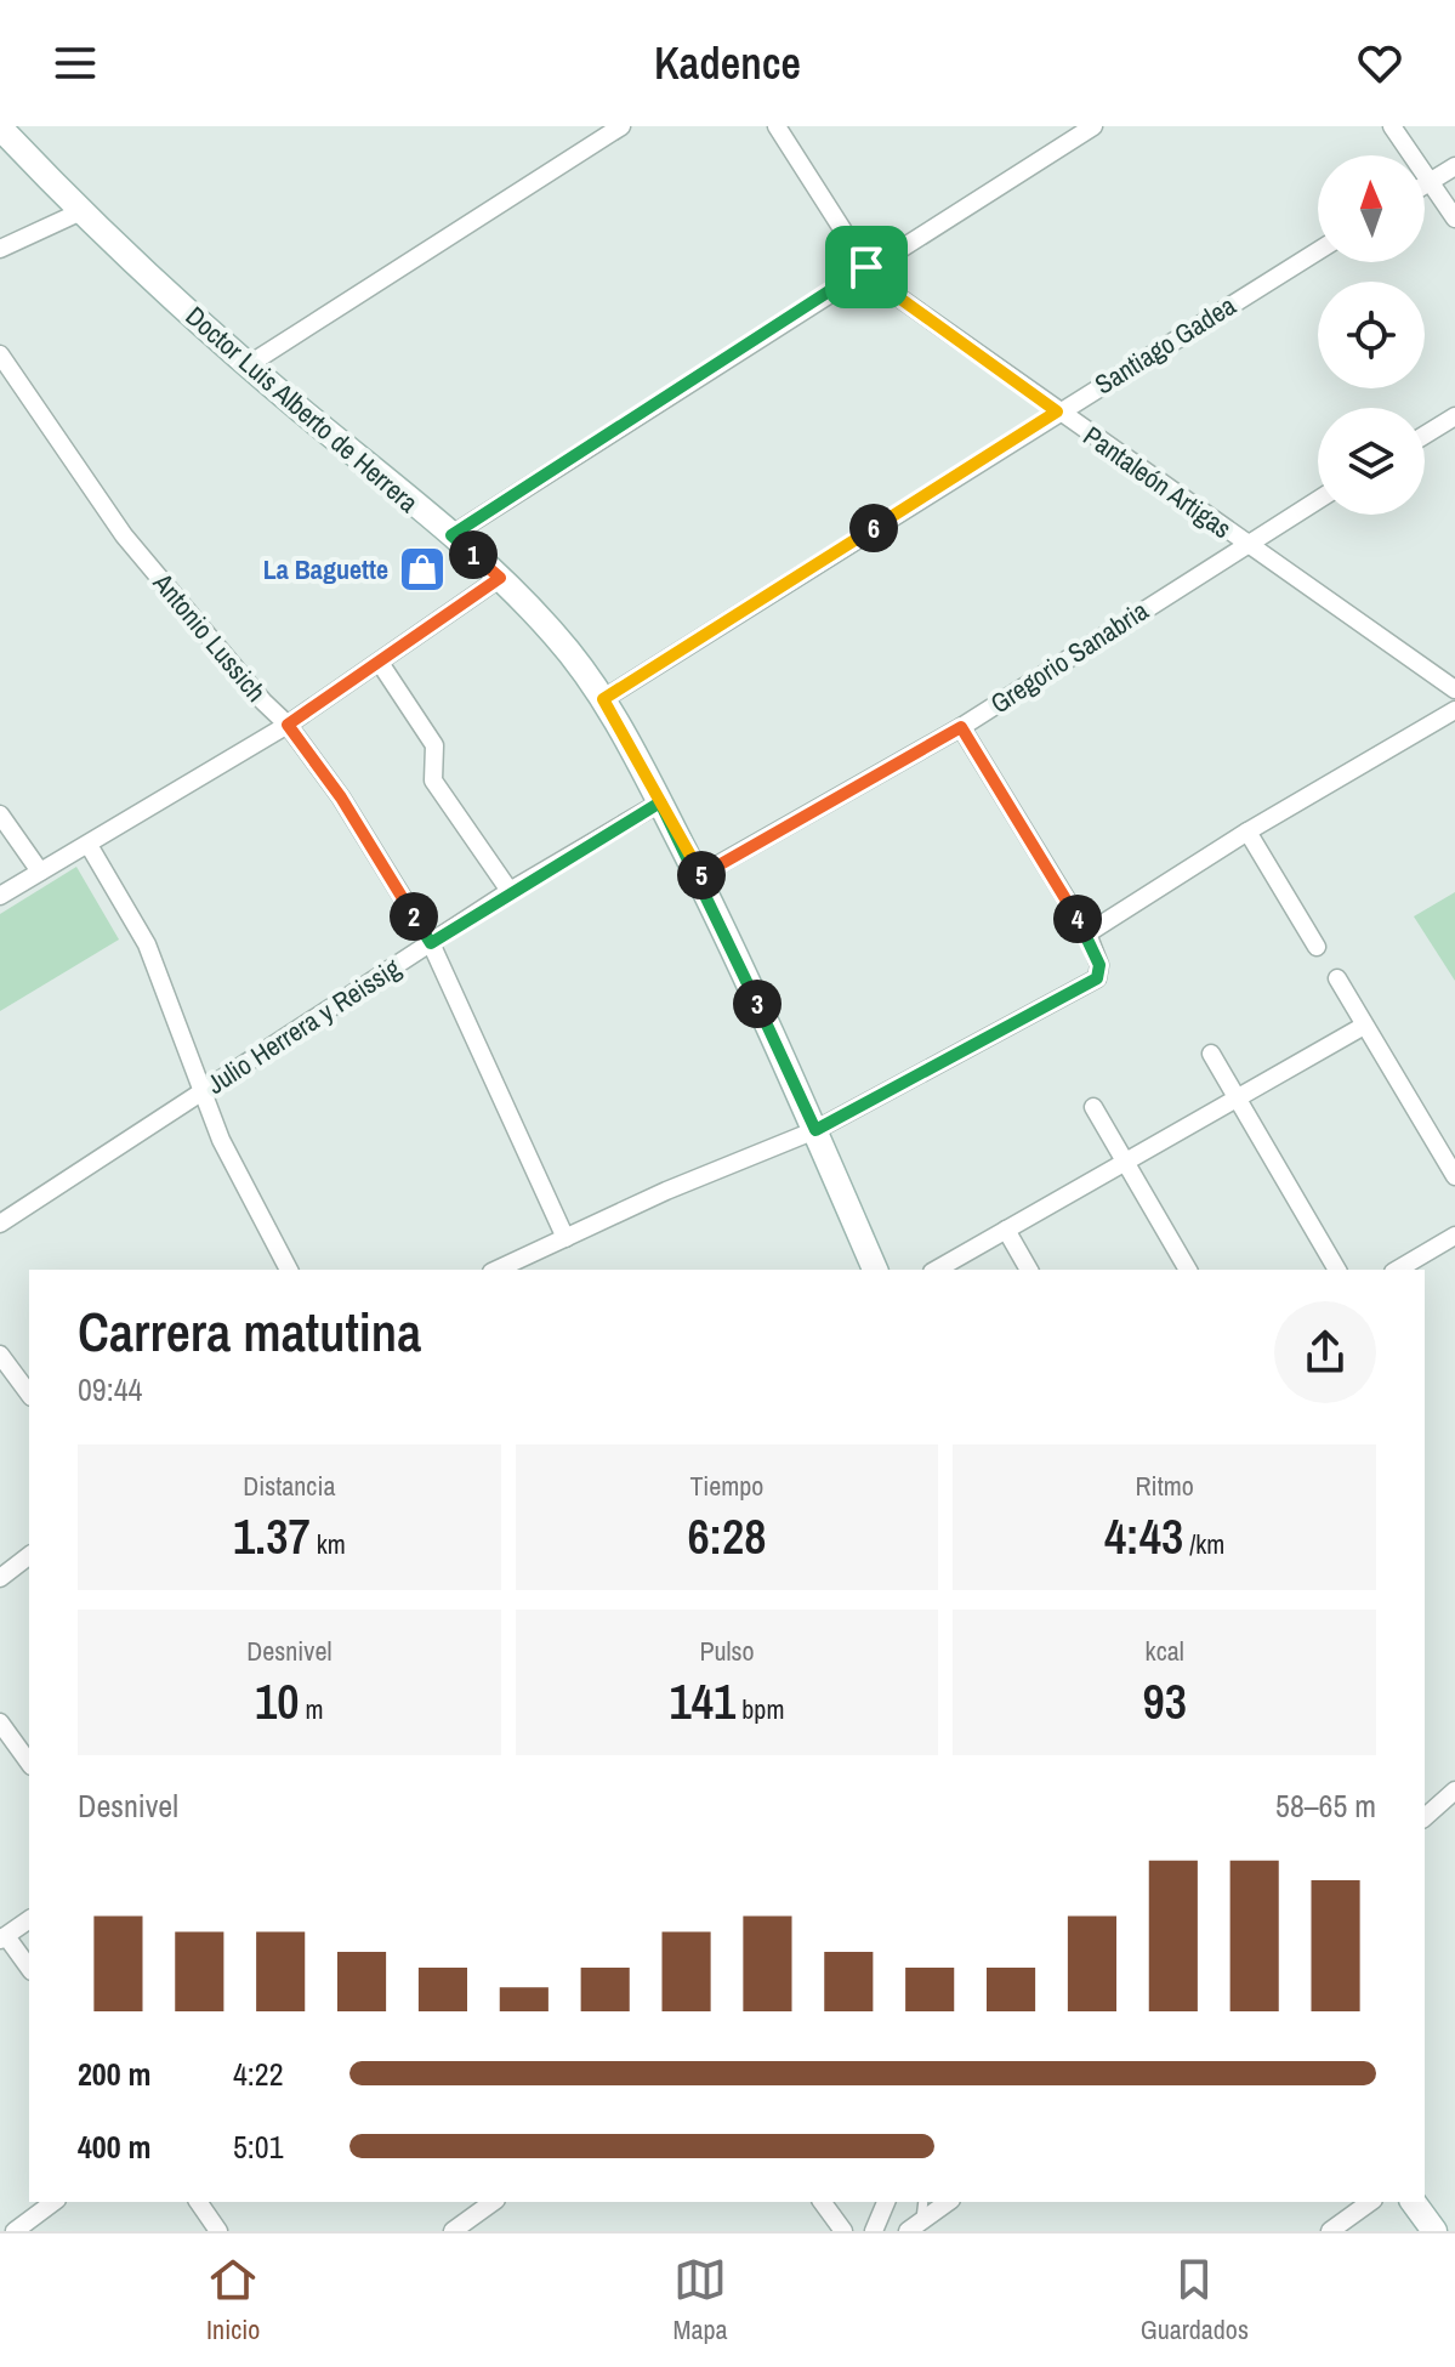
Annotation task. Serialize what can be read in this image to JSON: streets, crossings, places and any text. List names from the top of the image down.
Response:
{
  "streets": {
    "street": [
      "Santiago Gadea",
      "Doctor Luis Alberto de Herrera",
      "Pantaleón Artigas",
      "Antonio Lussich",
      "Gregorio Sanabria",
      "Julio Herrera y Reissig"
    ]
  },
  "crossings": [
    ["Santiago Gadea", "Doctor Luis Alberto de Herrera"],
    ["Santiago Gadea", "Pantaleón Artigas"],
    ["Doctor Luis Alberto de Herrera", "Gregorio Sanabria"],
    ["Doctor Luis Alberto de Herrera", "Julio Herrera y Reissig"],
    ["Pantaleón Artigas", "Gregorio Sanabria"],
    ["Antonio Lussich", "Julio Herrera y Reissig"]
  ],
  "places": {
    "shop": ["La Baguette"]
  },
  "north": "top",
  "page": {
    "header": "Kadence",
    "pins": [
      "6",
      "1",
      "5",
      "2",
      "4",
      "3"
    ],
    "heading": ["Carrera matutina", "09:44"],
    "stats": [
      ["Distancia", "1.37 km"],
      ["Tiempo", "6:28"],
      ["Ritmo", "4:43 /km"],
      ["Desnivel", "10 m"],
      ["Pulso", "141 bpm"],
      ["kcal", "93"]
    ],
    "chart": ["Desnivel", "58–65 m"],
    "list": [
      {
        "name": "200 m",
        "note": "4:22"
      },
      {
        "name": "400 m",
        "note": "5:01"
      }
    ],
    "tabs": ["Inicio", "Mapa", "Guardados"]
  }
}
